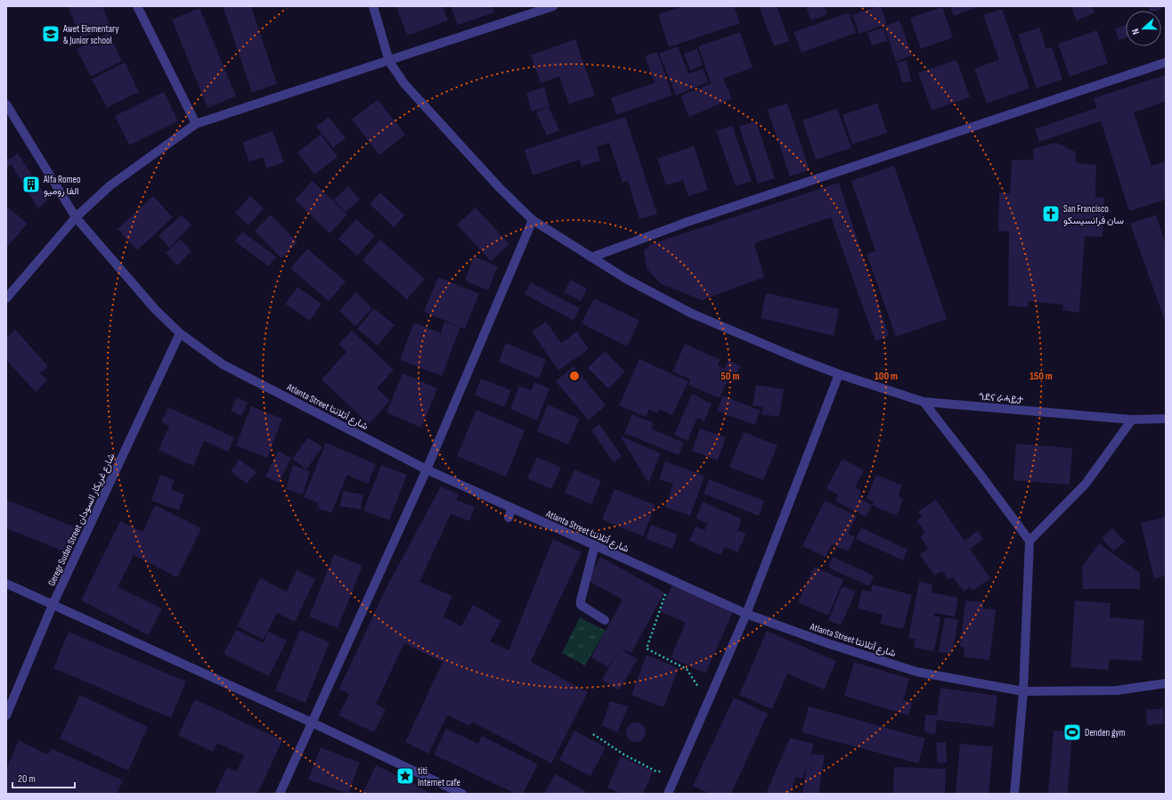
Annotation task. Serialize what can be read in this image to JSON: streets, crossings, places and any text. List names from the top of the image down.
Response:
{
  "streets": {
    "street": ["ጎደና ራሓይታ", "Atlanta Street شارع أتلانتا", "Geregr Sudan Street شارع غريكار السودان"]
  },
  "crossings": [
    ["Atlanta Street شارع أتلانتا", "Geregr Sudan Street شارع غريكار السودان"]
  ],
  "places": {
    "school or university": ["Awet Elementary & Junior school"],
    "building": ["Alfa Romeo الفا روميو"],
    "church": ["San Francisco سان فرانسيسكو"],
    "sports": ["Denden gym"],
    "place": ["titi Internet cafe"]
  },
  "scale_bar": "20 m",
  "north": "left",
  "rings": ["50 m", "100 m", "150 m"]
}
